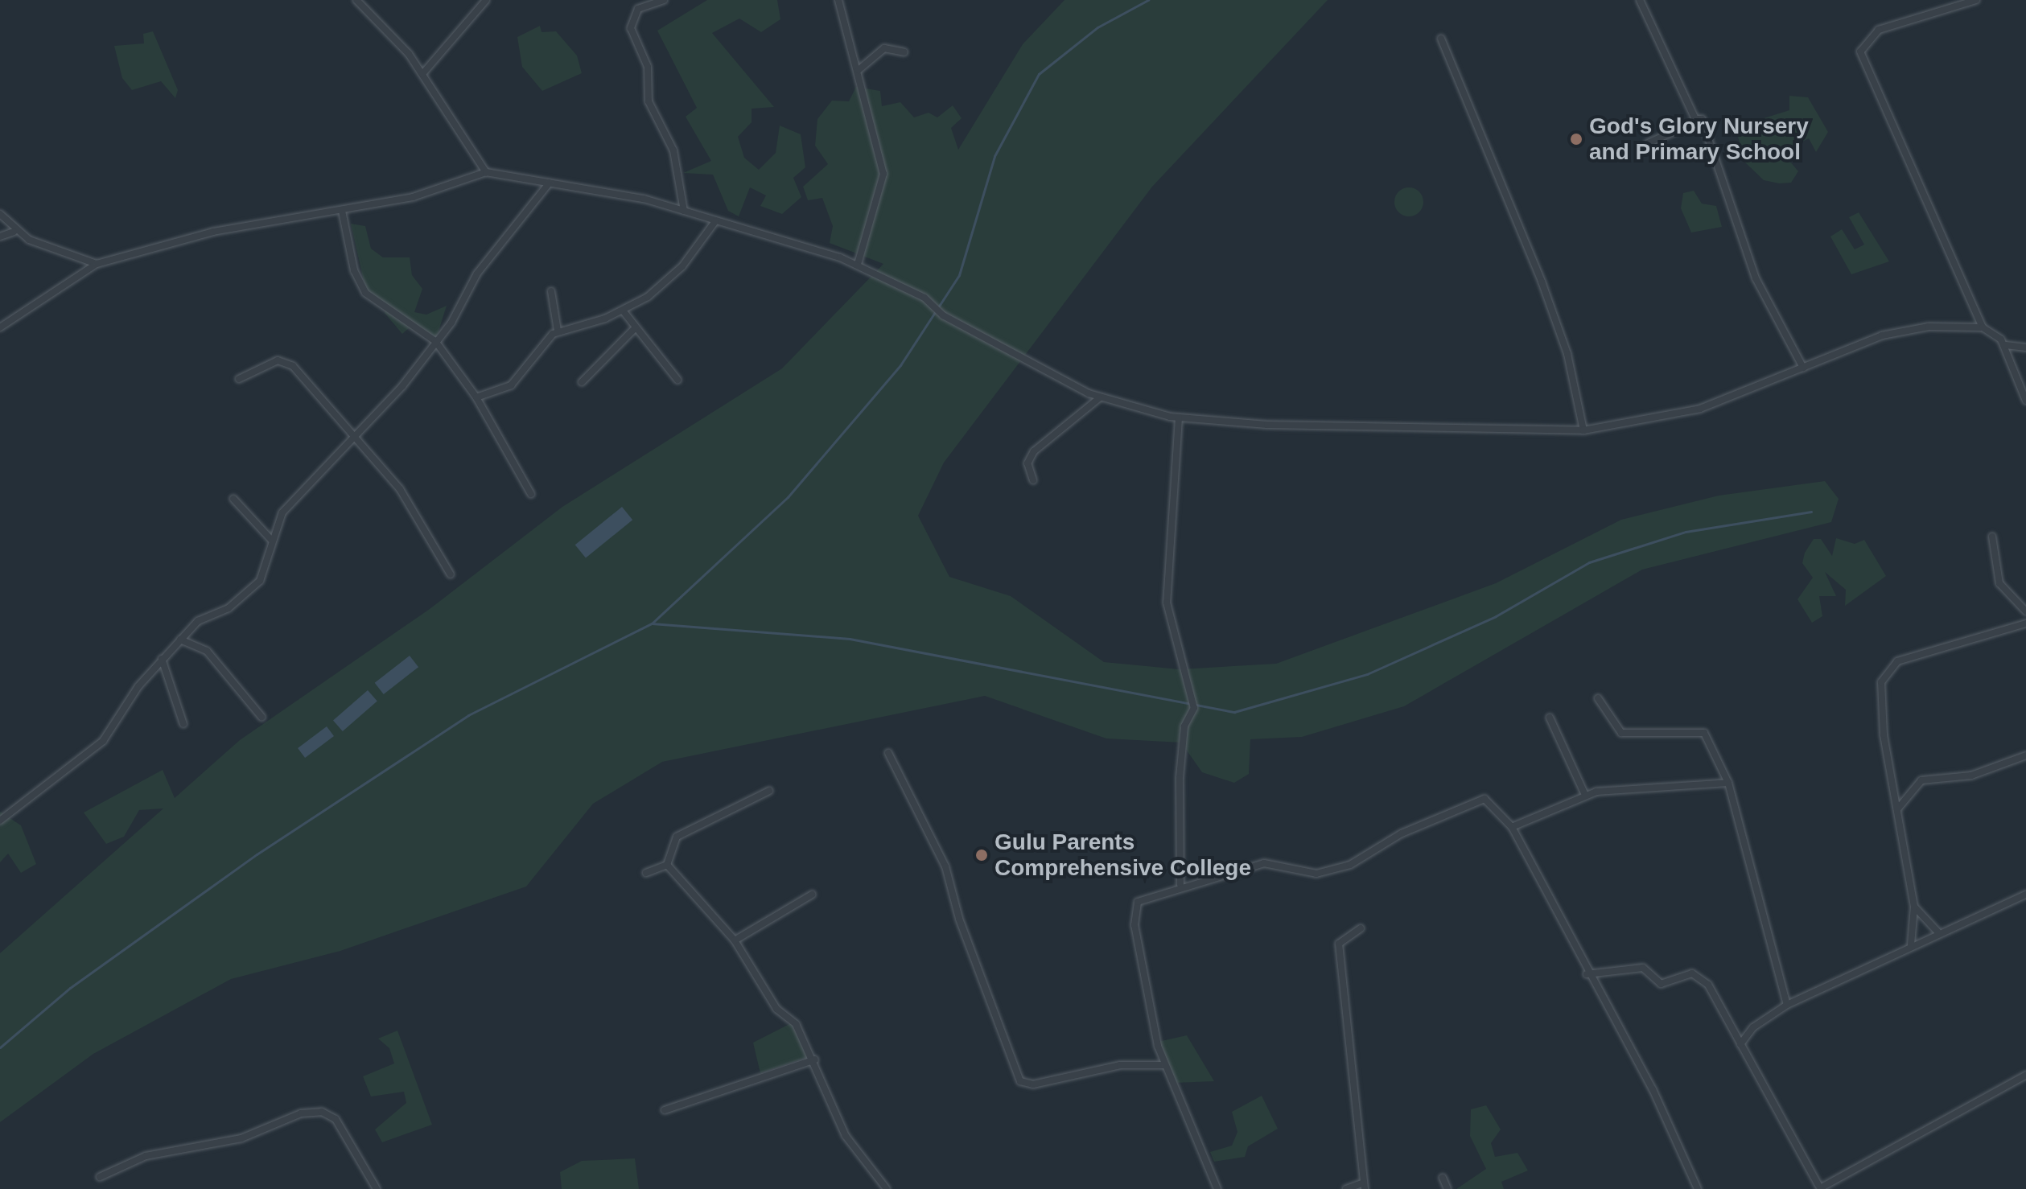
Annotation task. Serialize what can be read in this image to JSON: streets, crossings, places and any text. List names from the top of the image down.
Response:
{
  "places": ["God's Glory Nursery and Primary School", "Gulu Parents Comprehensive College"]
}
